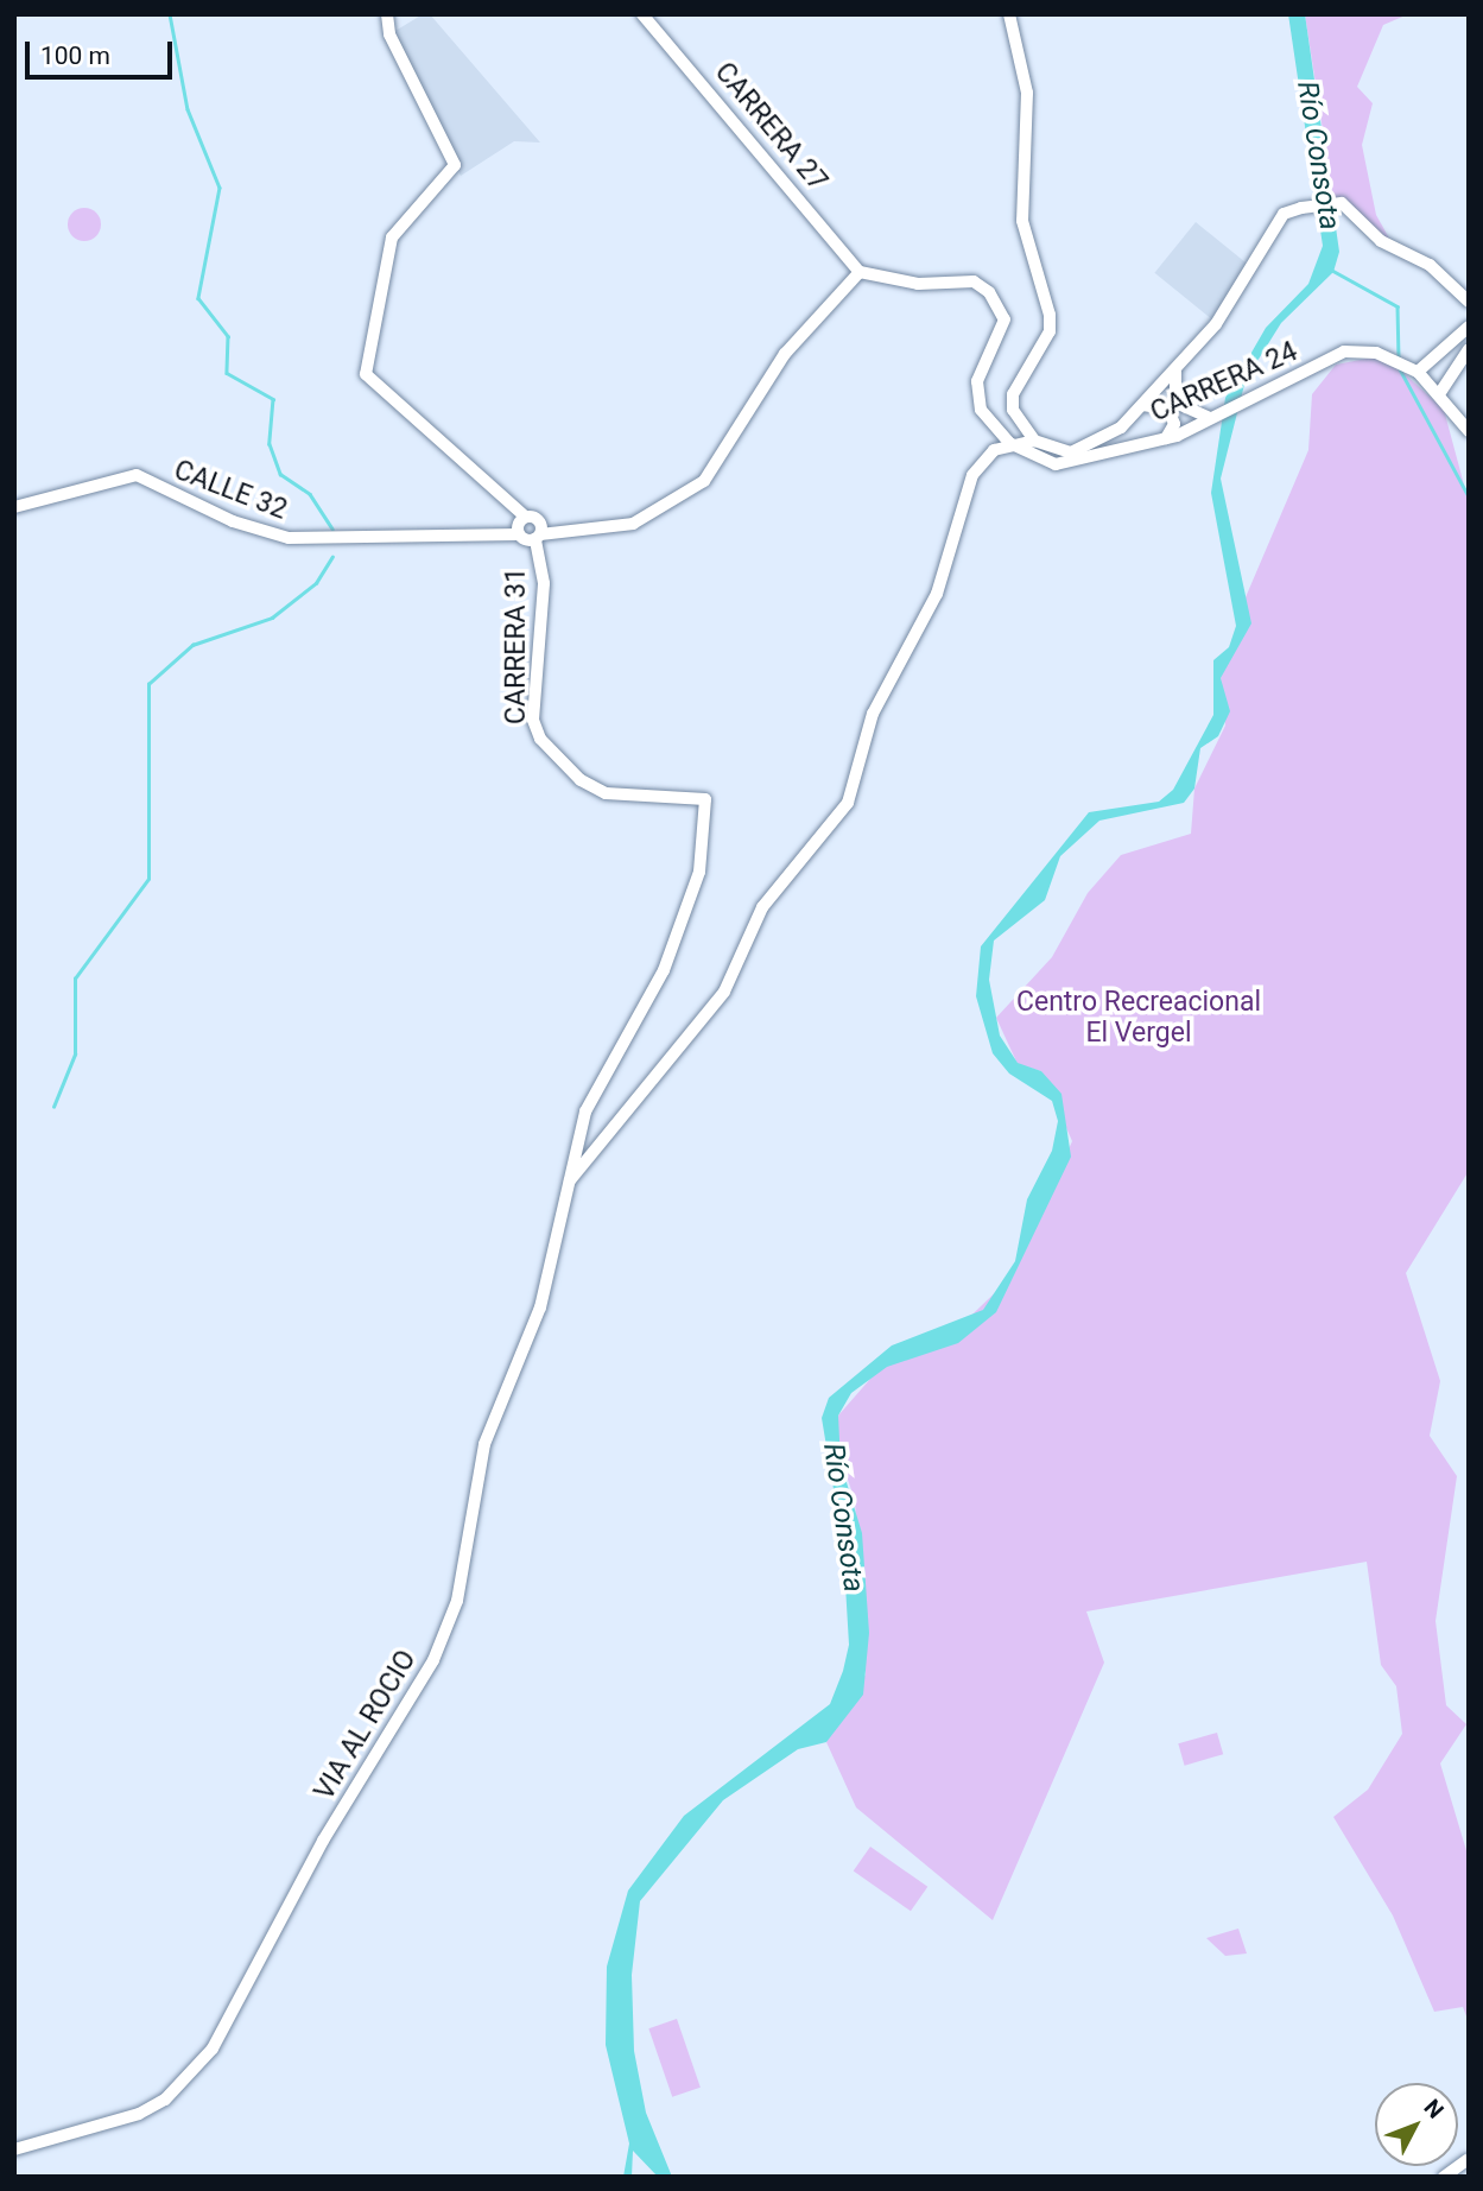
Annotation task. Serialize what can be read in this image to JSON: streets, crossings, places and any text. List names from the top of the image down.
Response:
{
  "streets": {
    "main road": [
      "CARRERA 27",
      "CARRERA 24",
      "CALLE 32",
      "CARRERA 31",
      "VIA AL ROCIO"
    ]
  },
  "crossings": [
    ["CARRERA 31", "VIA AL ROCIO"]
  ],
  "water": ["Río Consota"],
  "parks": ["Centro Recreacional El Vergel"],
  "scale_bar": "100 m",
  "north": "top right"
}
